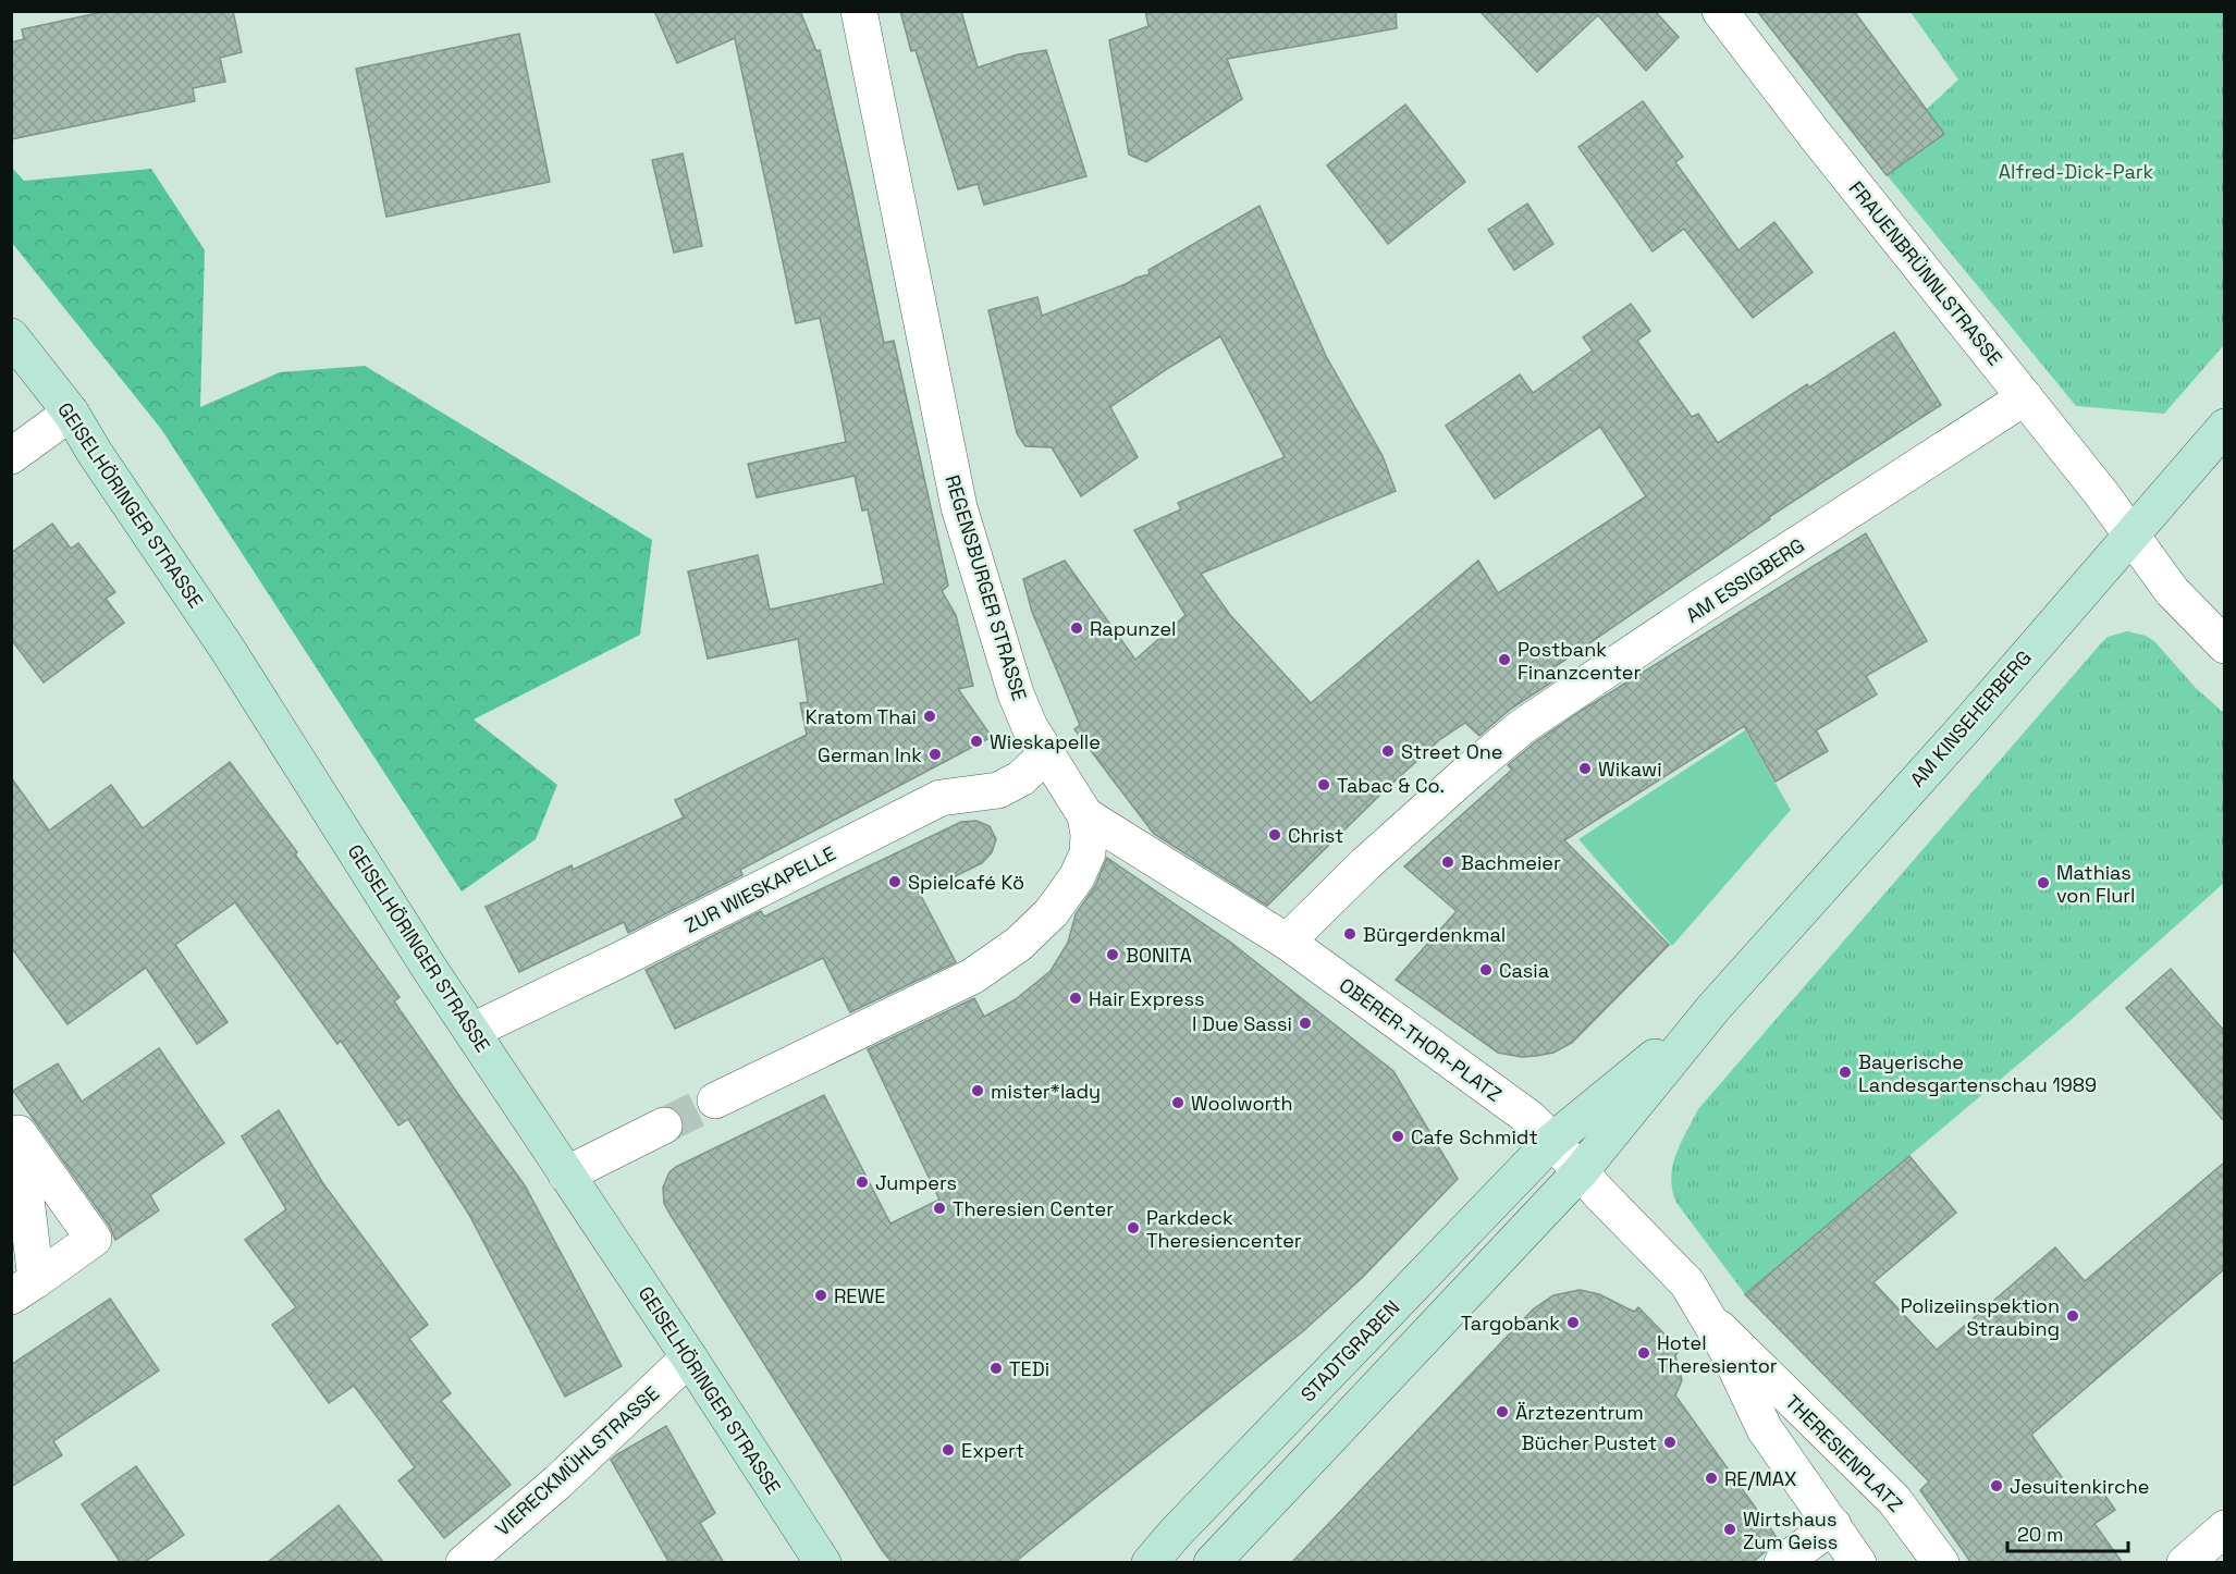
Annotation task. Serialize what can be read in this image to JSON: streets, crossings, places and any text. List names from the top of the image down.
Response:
{
  "streets": {
    "main road": ["GEISELHÖRINGER STRASSE", "AM KINSEHERBERG", "STADTGRABEN"],
    "street": [
      "FRAUENBRÜNNLSTRASSE",
      "AM ESSIGBERG",
      "REGENSBURGER STRASSE",
      "ZUR WIESKAPELLE",
      "OBERER-THOR-PLATZ",
      "THERESIENPLATZ",
      "VIERECKMÜHLSTRASSE"
    ]
  },
  "crossings": [
    ["FRAUENBRÜNNLSTRASSE", "AM ESSIGBERG"],
    ["FRAUENBRÜNNLSTRASSE", "AM KINSEHERBERG"],
    ["GEISELHÖRINGER STRASSE", "ZUR WIESKAPELLE"],
    ["GEISELHÖRINGER STRASSE", "VIERECKMÜHLSTRASSE"],
    ["AM ESSIGBERG", "OBERER-THOR-PLATZ"],
    ["REGENSBURGER STRASSE", "ZUR WIESKAPELLE"],
    ["REGENSBURGER STRASSE", "OBERER-THOR-PLATZ"],
    ["AM KINSEHERBERG", "OBERER-THOR-PLATZ"],
    ["AM KINSEHERBERG", "STADTGRABEN"],
    ["AM KINSEHERBERG", "THERESIENPLATZ"],
    ["OBERER-THOR-PLATZ", "STADTGRABEN"],
    ["OBERER-THOR-PLATZ", "THERESIENPLATZ"],
    ["STADTGRABEN", "THERESIENPLATZ"]
  ],
  "parks": ["Alfred-Dick-Park"],
  "places": [
    "Rapunzel",
    "Postbank Finanzcenter",
    "Kratom Thai",
    "Wieskapelle",
    "Street One",
    "German Ink",
    "Wikawi",
    "Tabac & Co.",
    "Christ",
    "Bachmeier",
    "Spielcafé Kö",
    "Mathias von Flurl",
    "Bürgerdenkmal",
    "BONITA",
    "Casia",
    "Hair Express",
    "I Due Sassi",
    "Bayerische Landesgartenschau 1989",
    "mister*lady",
    "Woolworth",
    "Cafe Schmidt",
    "Jumpers",
    "Theresien Center",
    "Parkdeck Theresiencenter",
    "REWE",
    "Polizeiinspektion Straubing",
    "Targobank",
    "Hotel Theresientor",
    "TEDi",
    "Ärztezentrum",
    "Bücher Pustet",
    "Expert",
    "RE/MAX",
    "Jesuitenkirche",
    "Wirtshaus Zum Geiss"
  ],
  "scale_bar": "20 m"
}
